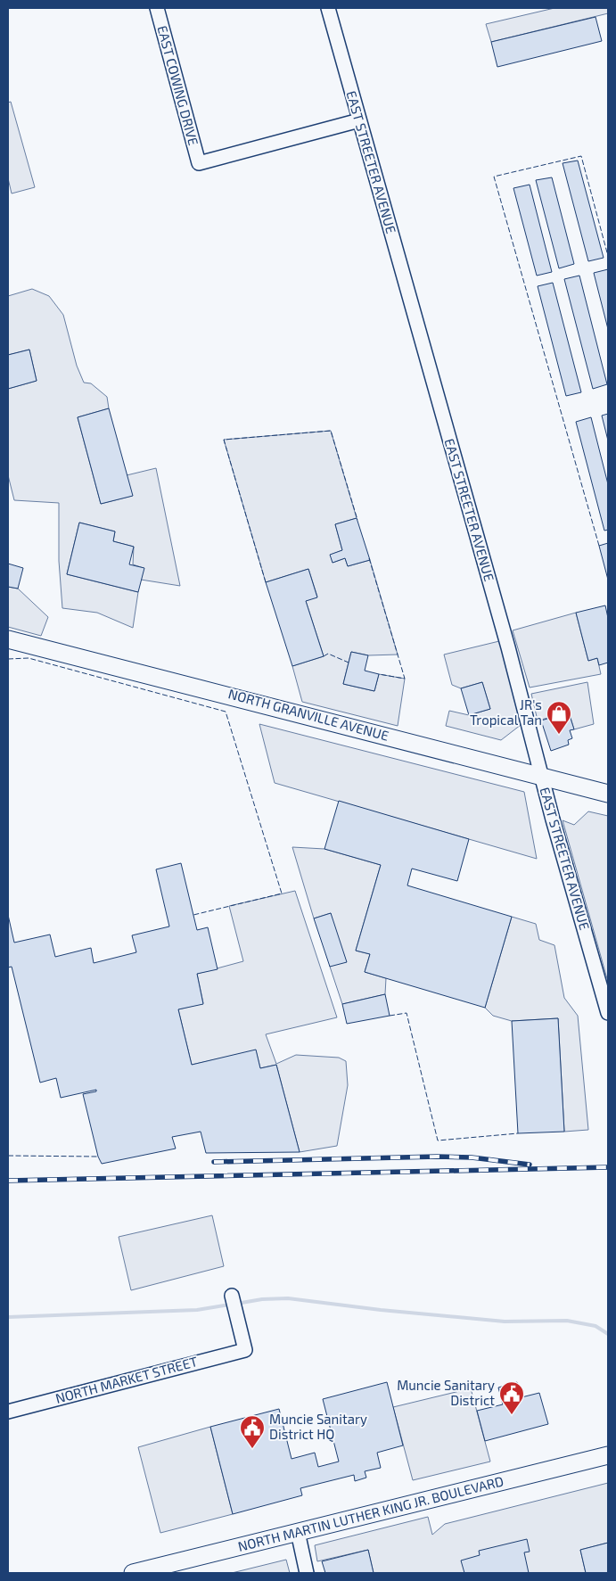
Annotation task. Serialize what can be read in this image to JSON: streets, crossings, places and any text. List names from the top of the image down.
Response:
{
  "streets": {
    "main road": ["NORTH GRANVILLE AVENUE", "NORTH MARTIN LUTHER KING JR. BOULEVARD"],
    "street": ["EAST COWING DRIVE", "EAST STREETER AVENUE", "NORTH MARKET STREET"]
  },
  "crossings": [
    ["EAST COWING DRIVE", "EAST STREETER AVENUE"],
    ["EAST STREETER AVENUE", "NORTH GRANVILLE AVENUE"]
  ],
  "places": {
    "shop": ["JR's Tropical Tan"],
    "public building": ["Muncie Sanitary District", "Muncie Sanitary District HQ"]
  }
}
